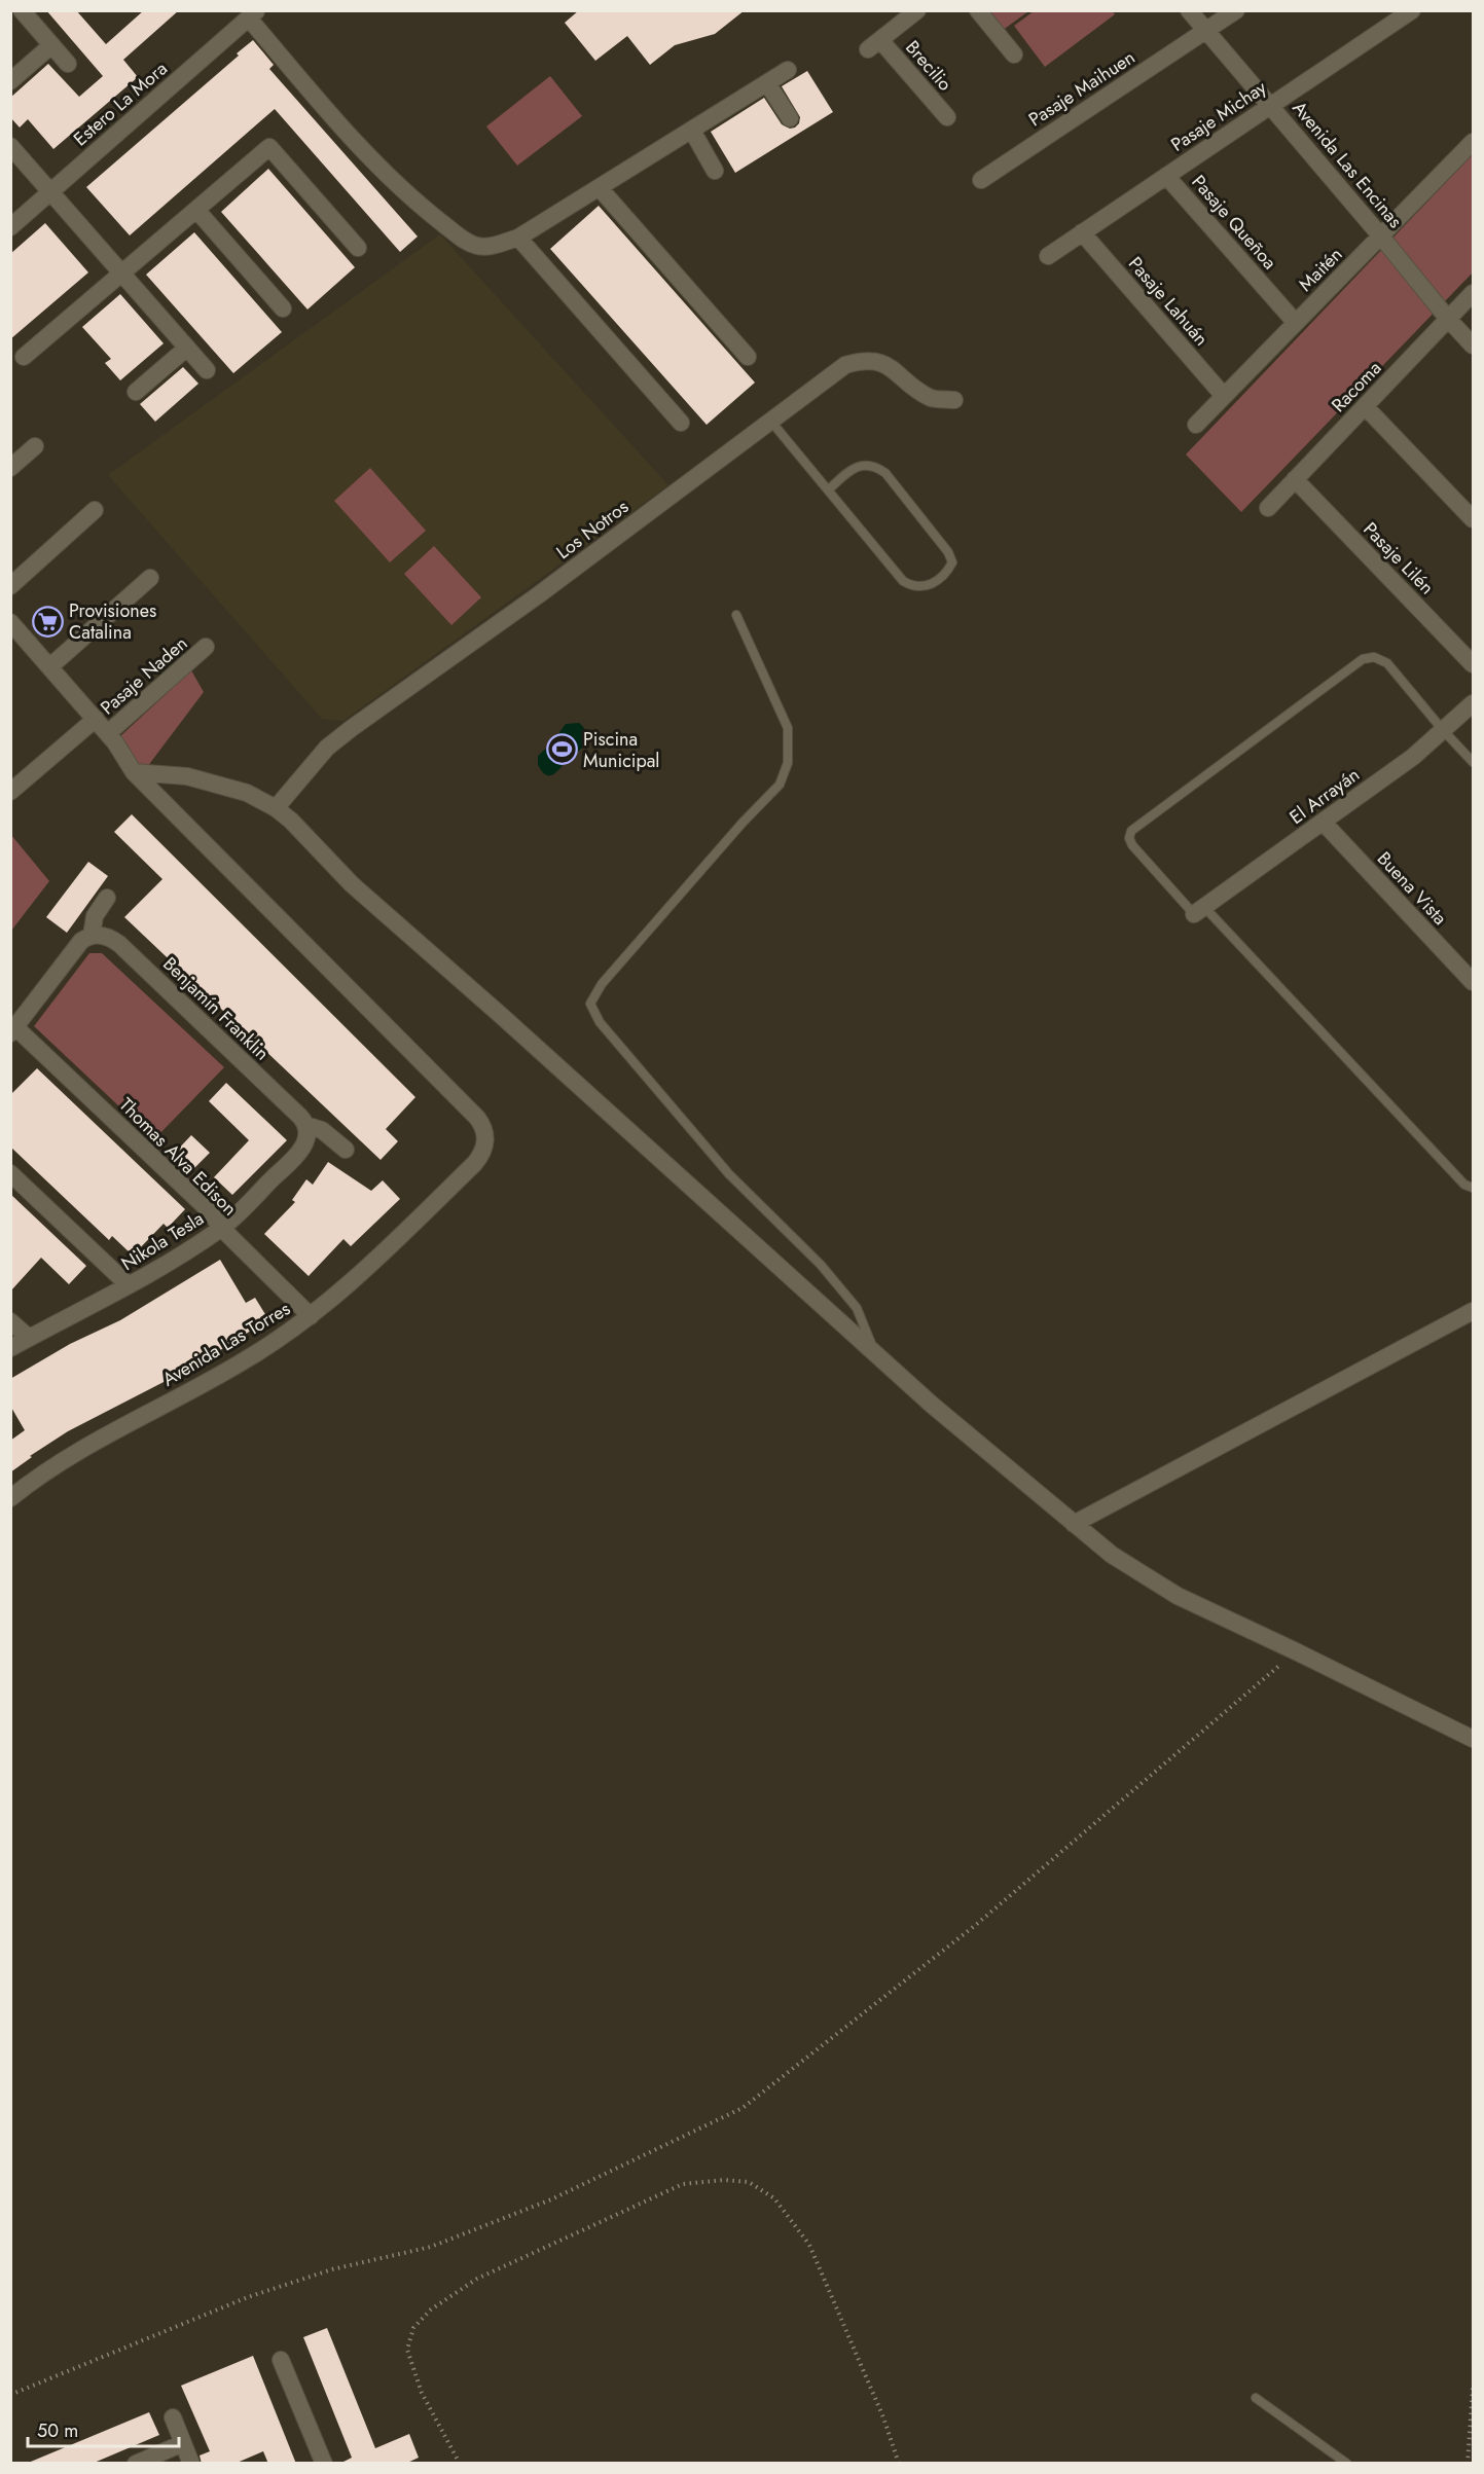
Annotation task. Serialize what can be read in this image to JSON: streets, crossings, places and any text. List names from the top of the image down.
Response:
{
  "streets": {
    "street": [
      "Brecilio",
      "Pasaje Maihuen",
      "Estero La Mora",
      "Pasaje Michay",
      "Avenida Las Encinas",
      "Pasaje Queñoa",
      "Maitén",
      "Pasaje Lahuán",
      "Racoma",
      "Los Notros",
      "Pasaje Lilén",
      "Pasaje Naden",
      "El Arrayán",
      "Buena Vista",
      "Benjamín Franklin",
      "Thomas Alva Edison",
      "Nikola Tesla",
      "Avenida Las Torres"
    ]
  },
  "crossings": [
    ["Pasaje Maihuen", "Avenida Las Encinas"],
    ["Pasaje Michay", "Avenida Las Encinas"],
    ["Pasaje Michay", "Pasaje Queñoa"],
    ["Pasaje Michay", "Pasaje Lahuán"],
    ["Avenida Las Encinas", "Maitén"],
    ["Avenida Las Encinas", "Racoma"],
    ["Pasaje Queñoa", "Maitén"],
    ["Maitén", "Pasaje Lahuán"],
    ["Racoma", "Pasaje Lilén"],
    ["El Arrayán", "Buena Vista"],
    ["Benjamín Franklin", "Nikola Tesla"],
    ["Thomas Alva Edison", "Nikola Tesla"],
    ["Thomas Alva Edison", "Avenida Las Torres"]
  ],
  "places": {
    "supermarket": ["Provisiones Catalina"],
    "sports": ["Piscina Municipal"]
  },
  "scale_bar": "50 m"
}
